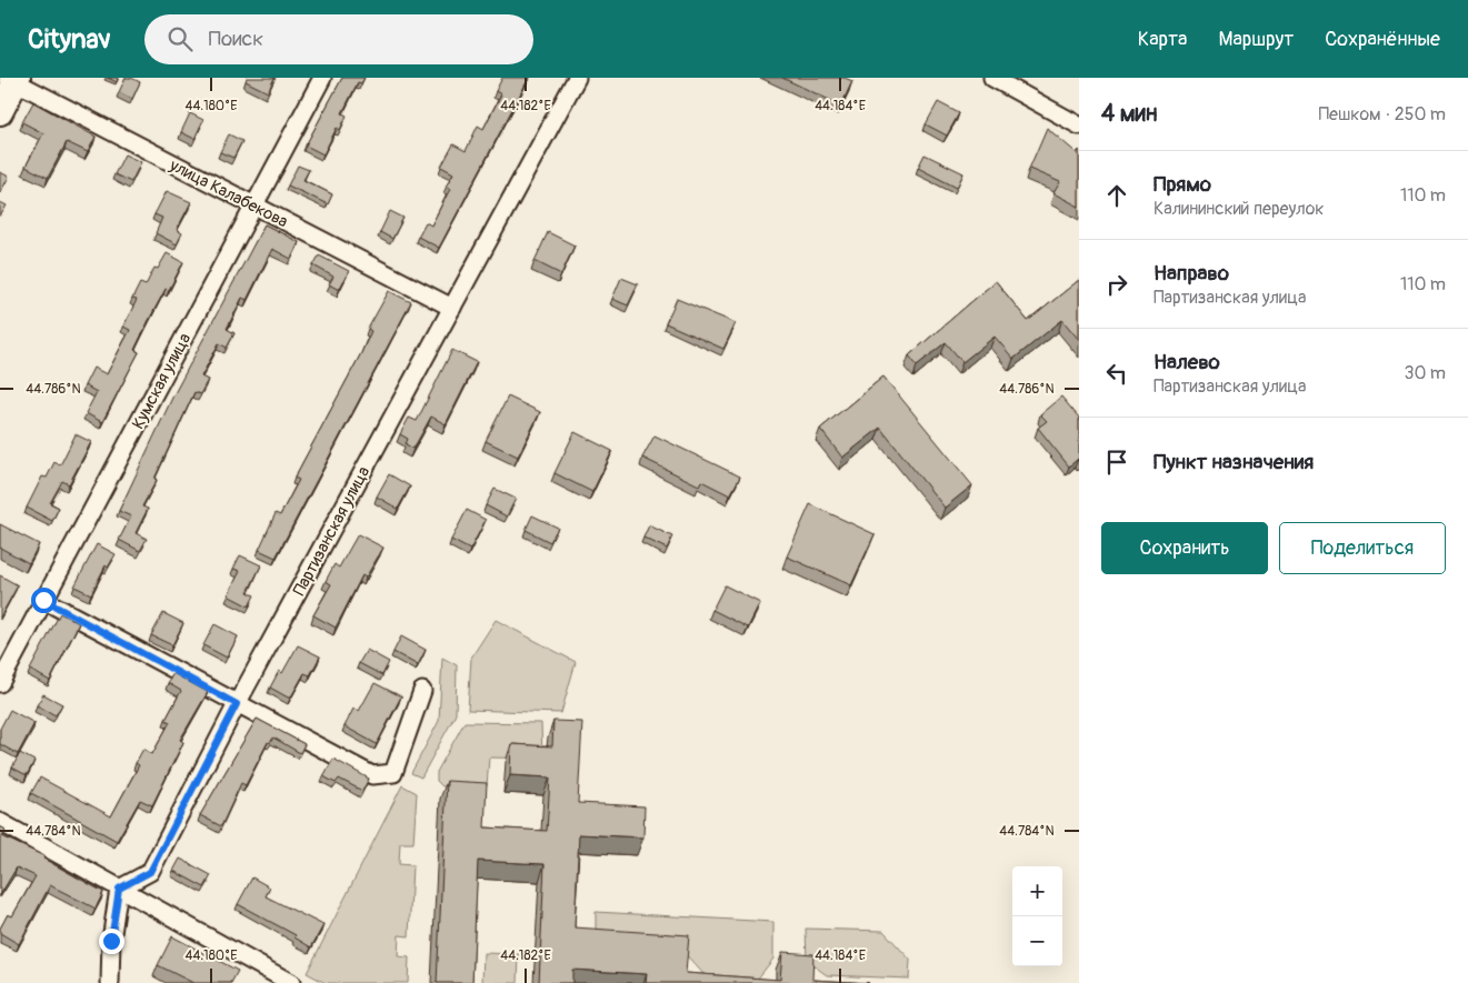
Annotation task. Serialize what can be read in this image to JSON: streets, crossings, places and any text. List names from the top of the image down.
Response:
{
  "streets": {
    "street": ["улица Калабекова", "Кумская улица", "Партизанская улица"]
  },
  "crossings": [
    ["улица Калабекова", "Кумская улица"],
    ["улица Калабекова", "Партизанская улица"]
  ],
  "page": {
    "header": "Citynav",
    "search": "Поиск",
    "nav": ["Карта", "Маршрут", "Сохранённые"],
    "heading": ["4 мин", "Пешком · 250 m"],
    "list": [
      ["Прямо", "Калининский переулок", "110 m"],
      ["Направо", "Партизанская улица", "110 m"],
      ["Налево", "Партизанская улица", "30 m"],
      "Пункт назначения"
    ],
    "buttons": ["Сохранить", "Поделиться"],
    "map_buttons": ["+", "−"]
  },
  "coordinates": [
    "44.180°E",
    "44.182°E",
    "44.184°E",
    "44.786°N",
    "44.784°N"
  ]
}
